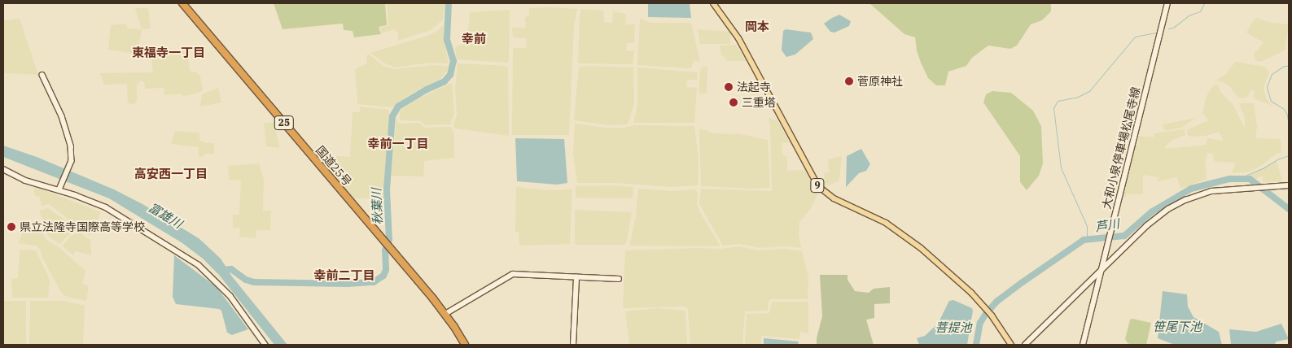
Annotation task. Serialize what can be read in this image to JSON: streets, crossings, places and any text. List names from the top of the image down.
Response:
{
  "streets": {
    "highway": ["25", "国道25号"],
    "main road": ["9"],
    "street": ["大和小泉停車場松尾寺線"]
  },
  "districts": [
    "岡本",
    "幸前",
    "東福寺一丁目",
    "幸前一丁目",
    "高安西一丁目",
    "幸前二丁目"
  ],
  "water": [
    "秋葉川",
    "富雄川",
    "芦川",
    "笹尾下池",
    "菩提池"
  ],
  "places": [
    "菅原神社",
    "法起寺",
    "三重塔",
    "県立法隆寺国際高等学校"
  ]
}
